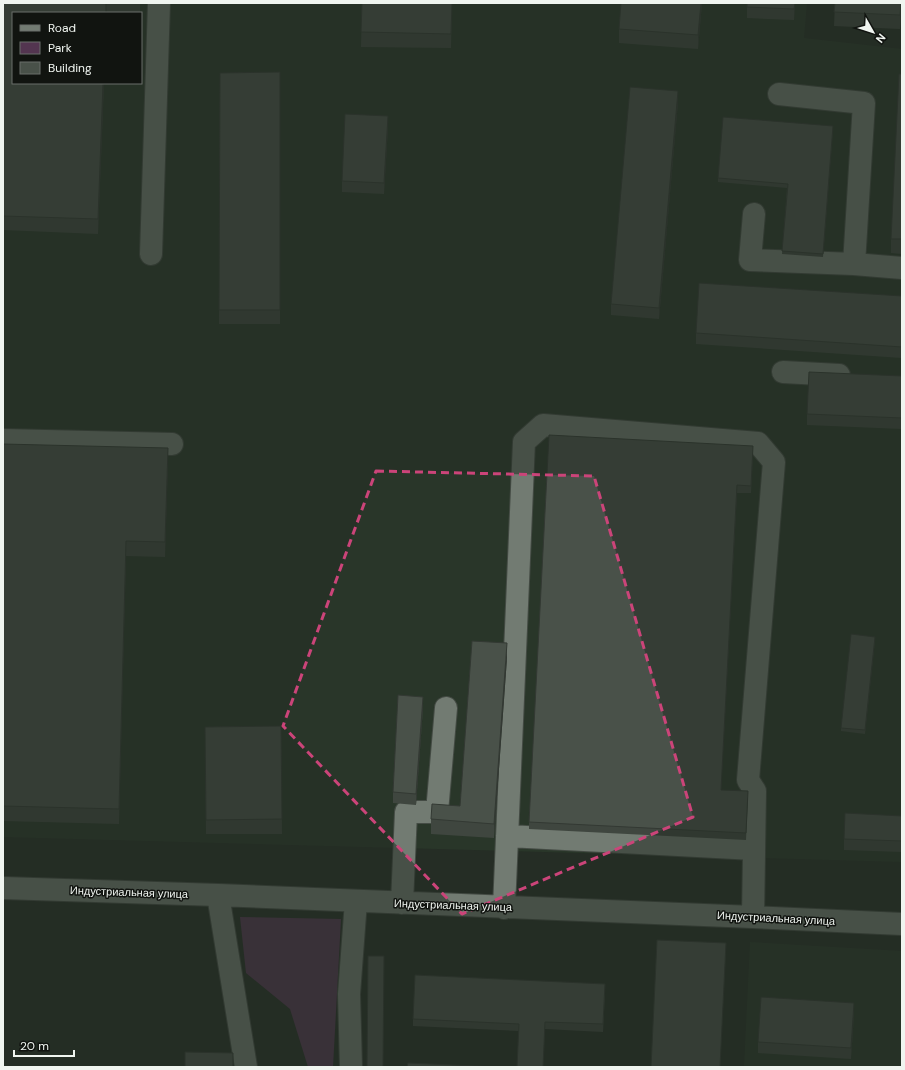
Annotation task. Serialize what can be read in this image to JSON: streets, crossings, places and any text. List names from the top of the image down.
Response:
{
  "streets": {
    "street": ["Индустриальная улица"]
  },
  "legend": ["Road", "Park", "Building"],
  "scale_bar": "20 m",
  "north": "bottom right"
}
